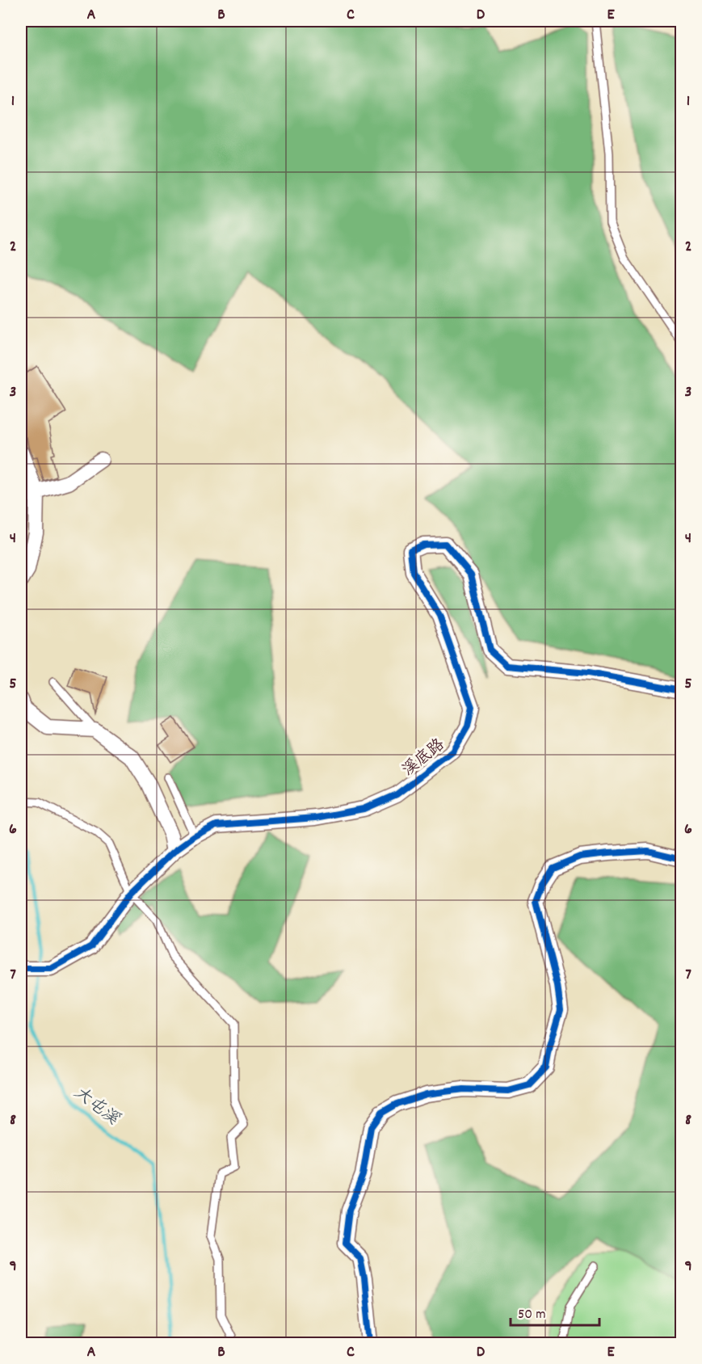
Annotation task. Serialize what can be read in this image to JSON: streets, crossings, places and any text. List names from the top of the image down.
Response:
{
  "streets": {
    "street": ["溪底路"]
  },
  "water": ["大屯溪"],
  "scale_bar": "50 m",
  "grid": {
    "columns": [
      "A",
      "B",
      "C",
      "D",
      "E"
    ],
    "rows": [
      "1",
      "2",
      "3",
      "4",
      "5",
      "6",
      "7",
      "8",
      "9"
    ]
  }
}
